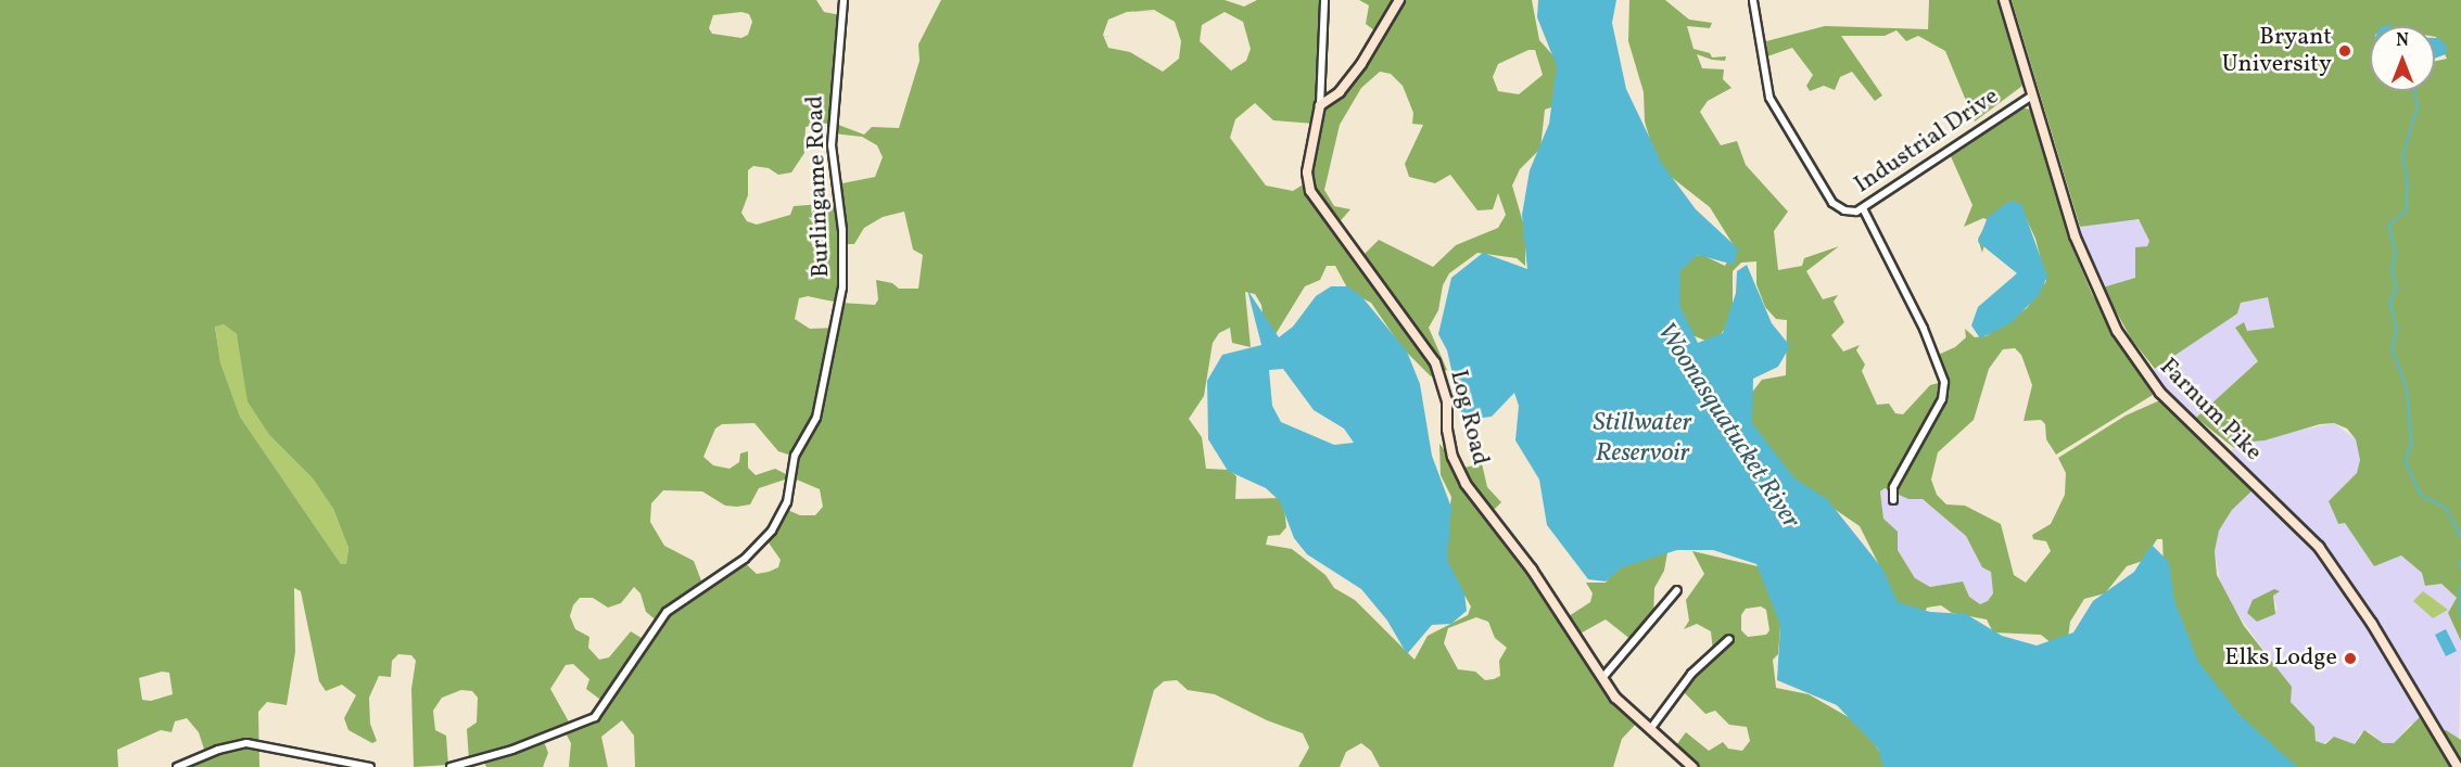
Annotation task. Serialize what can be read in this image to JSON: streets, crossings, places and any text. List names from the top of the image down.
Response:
{
  "streets": {
    "street": [
      "Industrial Drive",
      "Burlingame Road",
      "Farnum Pike",
      "Log Road"
    ]
  },
  "crossings": [
    ["Industrial Drive", "Farnum Pike"]
  ],
  "water": ["Stillwater Reservoir", "Woonasquatucket River"],
  "places": ["Bryant University", "Elks Lodge"],
  "north": "top"
}
